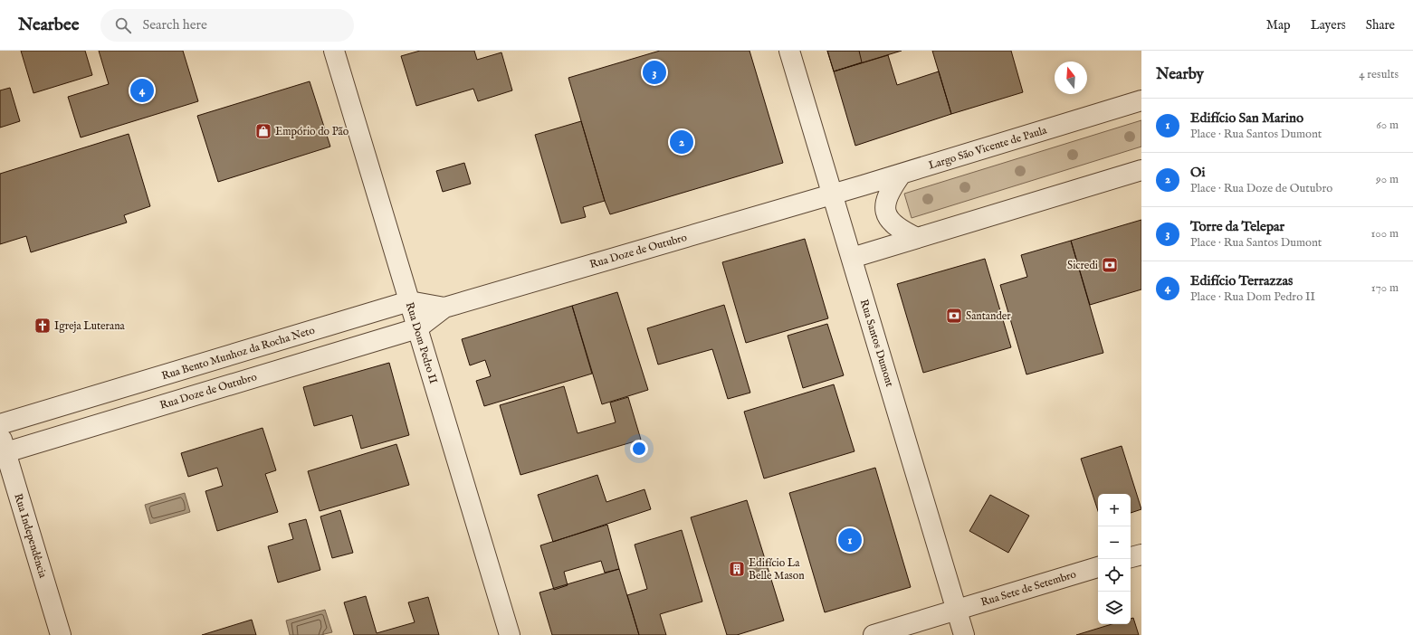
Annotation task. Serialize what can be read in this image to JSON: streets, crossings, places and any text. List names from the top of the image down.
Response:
{
  "streets": {
    "street": [
      "Largo São Vicente de Paula",
      "Rua Doze de Outubro",
      "Rua Dom Pedro II",
      "Rua Santos Dumont",
      "Rua Bento Munhoz da Rocha Neto",
      "Rua Independência",
      "Rua Sete de Setembro"
    ]
  },
  "crossings": [
    ["Largo São Vicente de Paula", "Rua Doze de Outubro"],
    ["Largo São Vicente de Paula", "Rua Santos Dumont"],
    ["Rua Doze de Outubro", "Rua Dom Pedro II"],
    ["Rua Doze de Outubro", "Rua Santos Dumont"],
    ["Rua Doze de Outubro", "Rua Bento Munhoz da Rocha Neto"],
    ["Rua Doze de Outubro", "Rua Independência"],
    ["Rua Dom Pedro II", "Rua Bento Munhoz da Rocha Neto"],
    ["Rua Santos Dumont", "Rua Sete de Setembro"]
  ],
  "places": {
    "shop": ["Empório do Pão"],
    "bank": ["Sicredi", "Santander"],
    "church": ["Igreja Luterana"],
    "building": ["Edifício La Belle Mason"]
  },
  "north": "top",
  "page": {
    "header": "Nearbee",
    "search": "Search here",
    "nav": ["Map", "Layers", "Share"],
    "heading": ["Nearby", "4 results"],
    "pins": [
      "3",
      "4",
      "2",
      "1"
    ],
    "list": [
      {
        "mark": "1",
        "name": "Edifício San Marino",
        "note": "Place · Rua Santos Dumont",
        "value": "60 m"
      },
      {
        "mark": "2",
        "name": "Oi",
        "note": "Place · Rua Doze de Outubro",
        "value": "90 m"
      },
      {
        "mark": "3",
        "name": "Torre da Telepar",
        "note": "Place · Rua Santos Dumont",
        "value": "100 m"
      },
      {
        "mark": "4",
        "name": "Edifício Terrazzas",
        "note": "Place · Rua Dom Pedro II",
        "value": "170 m"
      }
    ],
    "map_buttons": ["+", "−"]
  }
}
